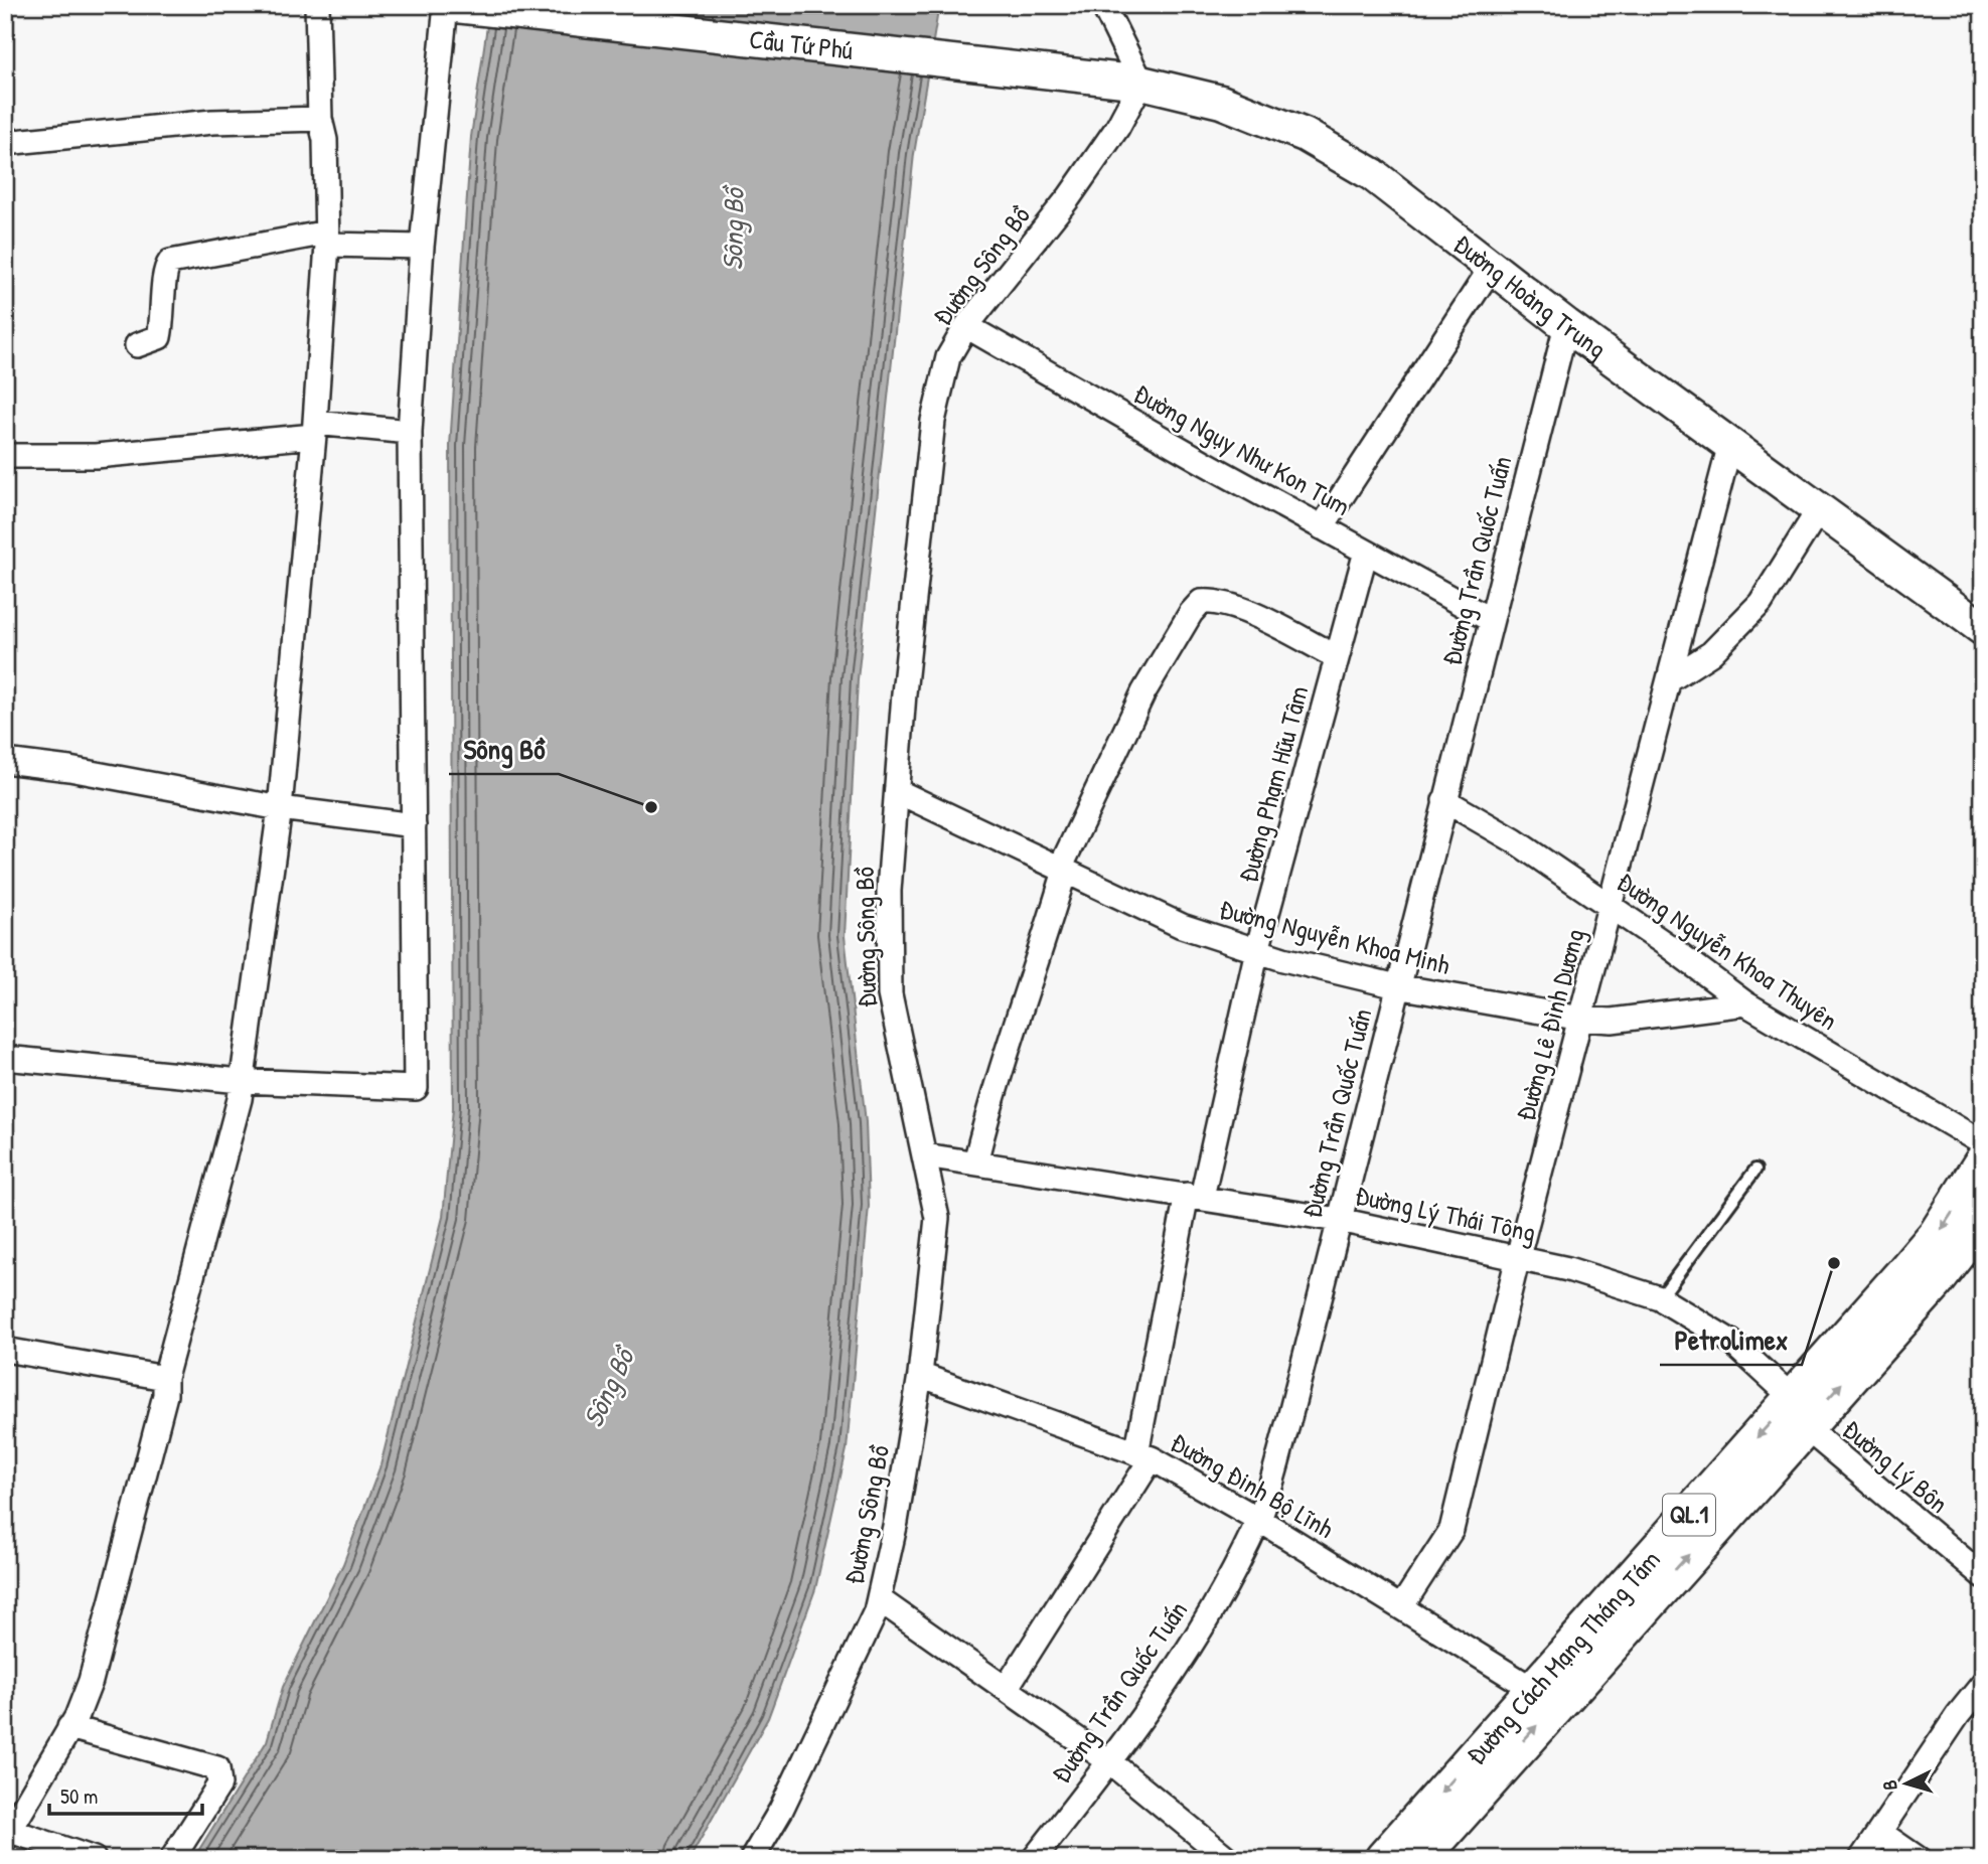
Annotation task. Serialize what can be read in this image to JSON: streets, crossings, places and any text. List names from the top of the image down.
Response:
{
  "streets": {
    "highway": ["QL.1", "Đường Cách Mạng Tháng Tám"],
    "main road": ["Cầu Tứ Phú", "Đường Hoàng Trung"],
    "street": [
      "Đường Sông Bồ",
      "Đường Ngụy Như Kon Tum",
      "Đường Trần Quốc Tuấn",
      "Đường Phạm Hữu Tâm",
      "Đường Nguyễn Khoa Minh",
      "Đường Nguyễn Khoa Thuyên",
      "Đường Lê Đình Dương",
      "Đường Lý Thái Tông",
      "Đường Lý Bôn",
      "Đường Đinh Bộ Lĩnh"
    ]
  },
  "crossings": [
    ["Cầu Tứ Phú", "Đường Hoàng Trung"],
    ["Đường Sông Bồ", "Đường Hoàng Trung"],
    ["Đường Sông Bồ", "Đường Ngụy Như Kon Tum"],
    ["Đường Sông Bồ", "Đường Nguyễn Khoa Minh"],
    ["Đường Sông Bồ", "Đường Lý Thái Tông"],
    ["Đường Sông Bồ", "Đường Đinh Bộ Lĩnh"],
    ["Đường Hoàng Trung", "Đường Trần Quốc Tuấn"],
    ["Đường Hoàng Trung", "Đường Lê Đình Dương"],
    ["Đường Ngụy Như Kon Tum", "Đường Trần Quốc Tuấn"],
    ["Đường Ngụy Như Kon Tum", "Đường Phạm Hữu Tâm"],
    ["Đường Trần Quốc Tuấn", "Đường Nguyễn Khoa Minh"],
    ["Đường Trần Quốc Tuấn", "Đường Nguyễn Khoa Thuyên"],
    ["Đường Trần Quốc Tuấn", "Đường Lý Thái Tông"],
    ["Đường Trần Quốc Tuấn", "Đường Đinh Bộ Lĩnh"],
    ["Đường Phạm Hữu Tâm", "Đường Nguyễn Khoa Minh"],
    ["Đường Phạm Hữu Tâm", "Đường Lý Thái Tông"],
    ["Đường Phạm Hữu Tâm", "Đường Đinh Bộ Lĩnh"],
    ["Đường Nguyễn Khoa Minh", "Đường Nguyễn Khoa Thuyên"],
    ["Đường Nguyễn Khoa Minh", "Đường Lê Đình Dương"],
    ["Đường Nguyễn Khoa Thuyên", "Đường Lê Đình Dương"],
    ["Đường Lê Đình Dương", "Đường Lý Thái Tông"],
    ["Đường Lê Đình Dương", "Đường Đinh Bộ Lĩnh"],
    ["Đường Lý Thái Tông", "Đường Lý Bôn"],
    ["Đường Lý Thái Tông", "Đường Cách Mạng Tháng Tám"],
    ["Đường Lý Bôn", "Đường Cách Mạng Tháng Tám"],
    ["Đường Đinh Bộ Lĩnh", "Đường Cách Mạng Tháng Tám"]
  ],
  "water": ["Sông Bồ"],
  "places": ["Sông Bồ", "Petrolimex"],
  "scale_bar": "50 m",
  "north": "left"
}
